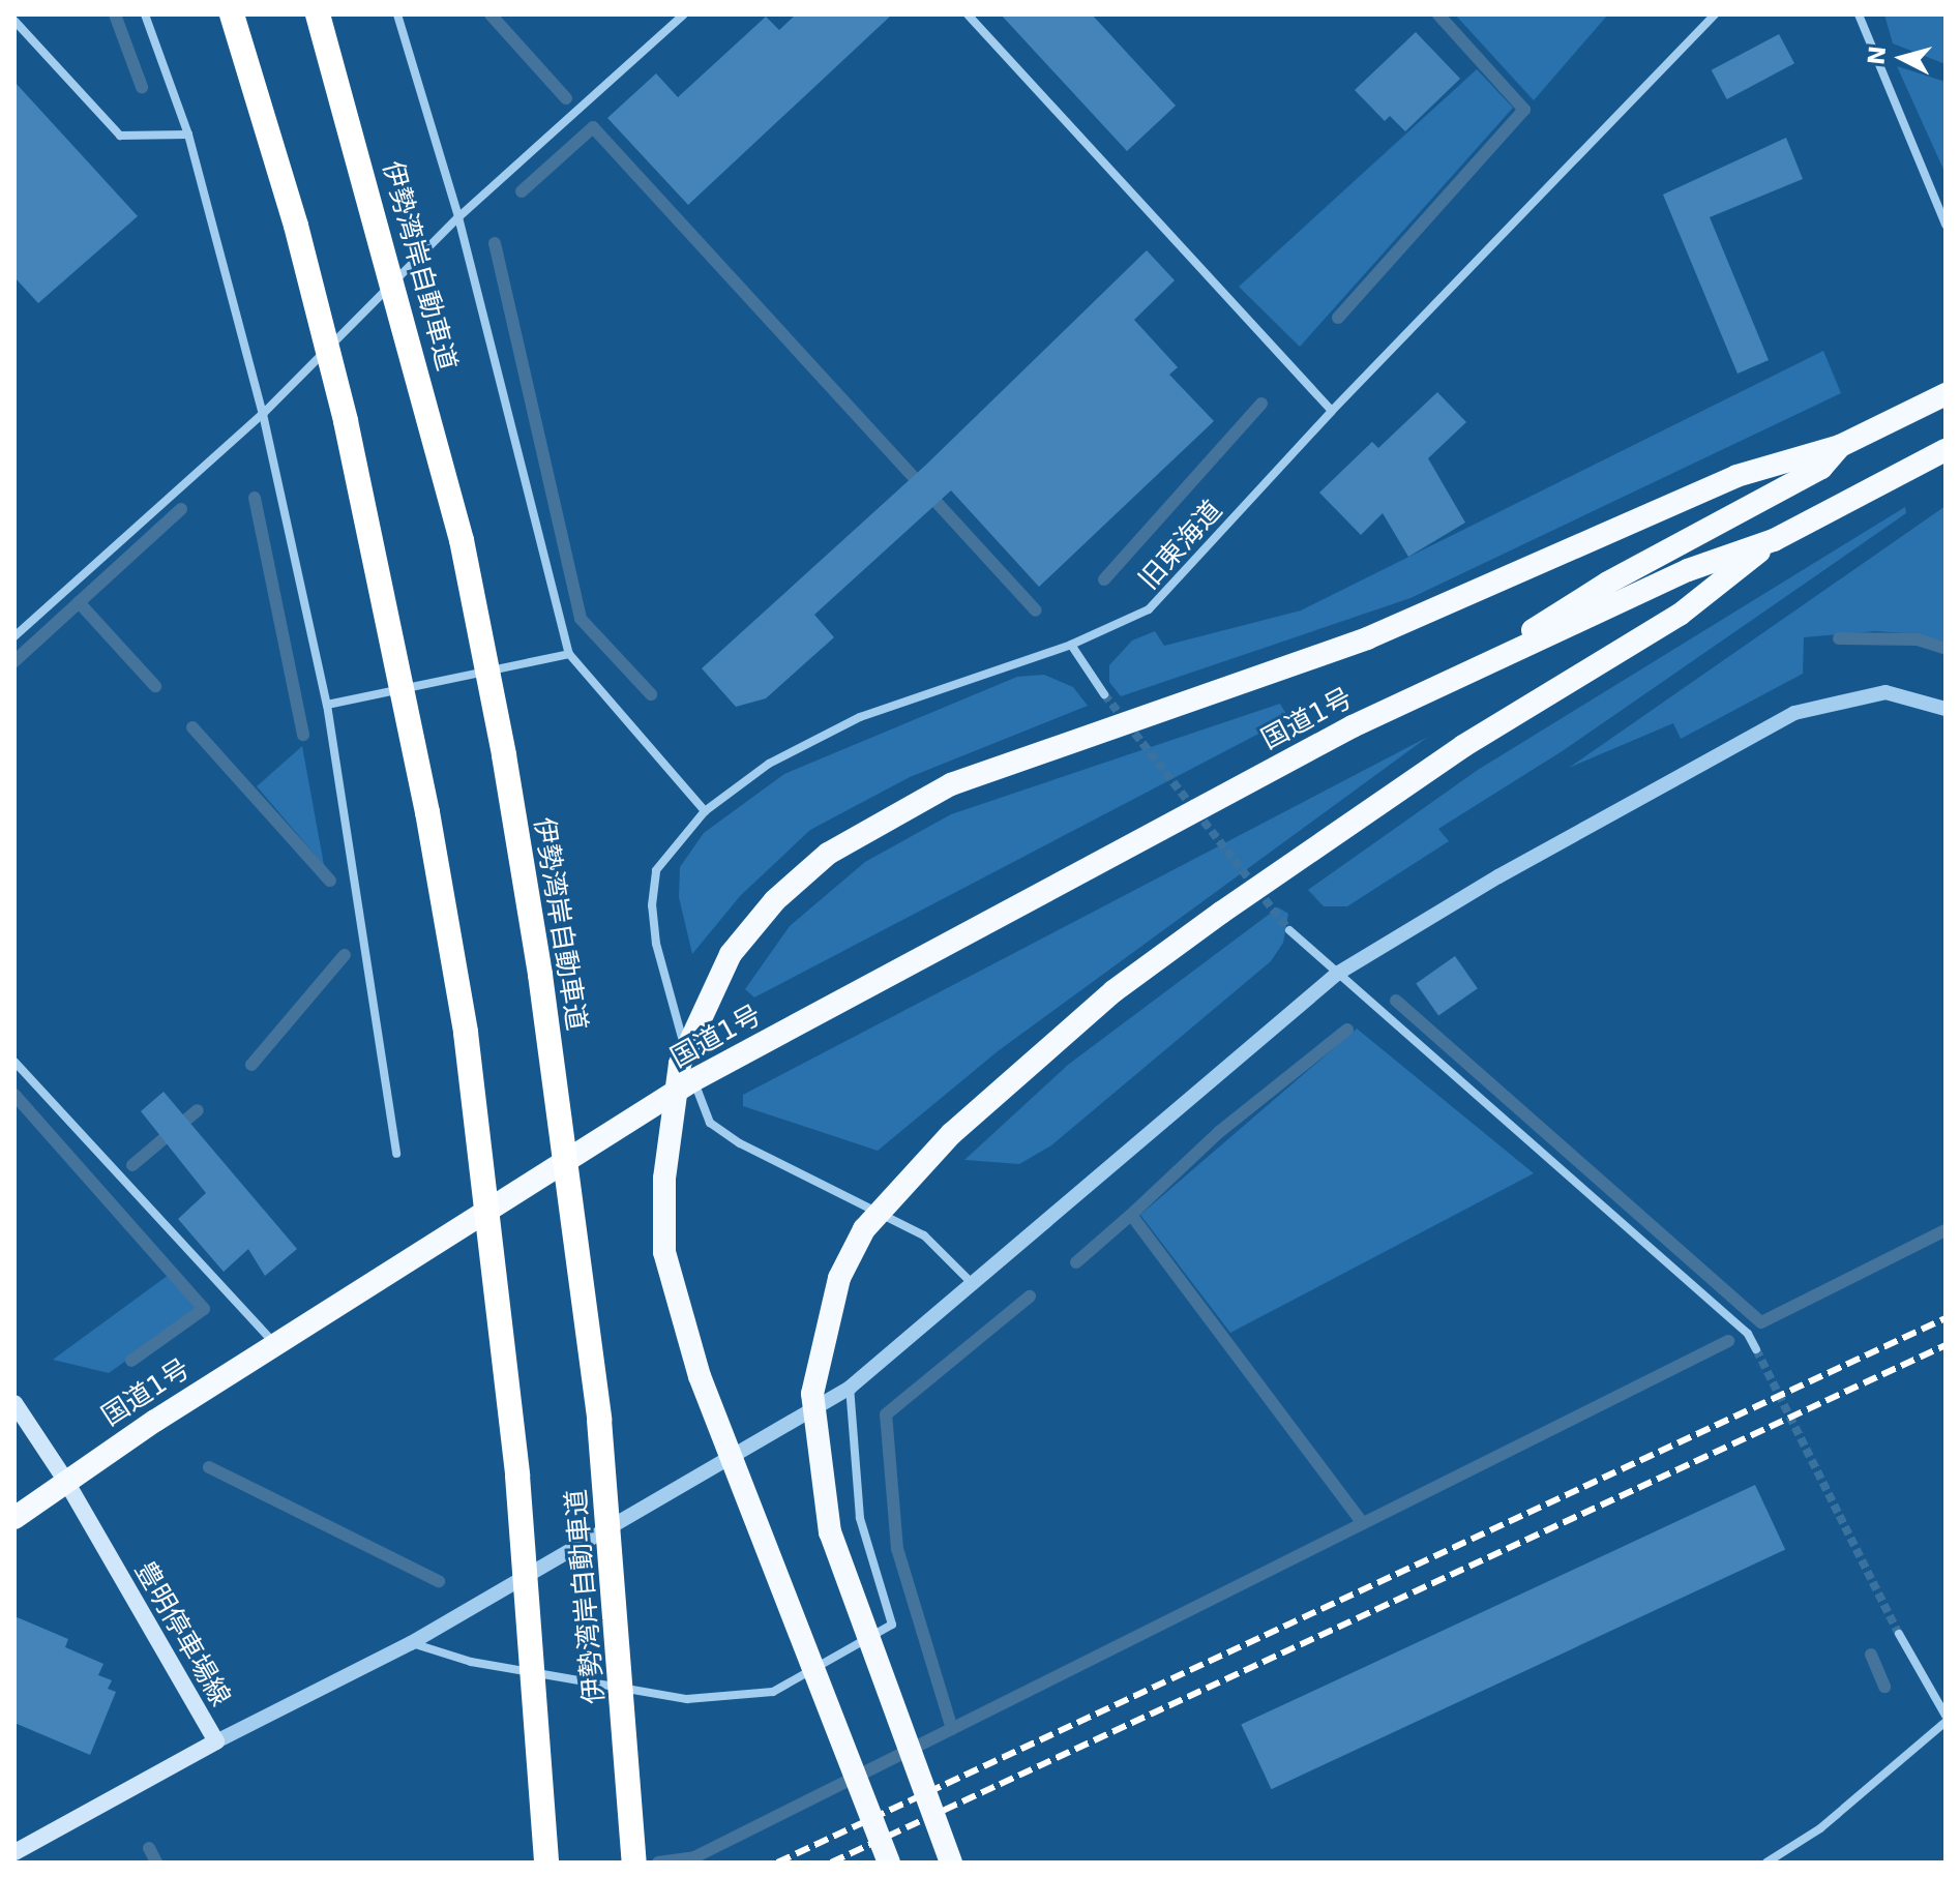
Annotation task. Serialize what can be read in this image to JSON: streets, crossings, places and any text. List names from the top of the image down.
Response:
{
  "streets": {
    "highway": ["伊勢湾岸自動車道", "国道1号"],
    "main road": ["豊明停車場線"],
    "street": ["旧東海道"]
  },
  "crossings": [
    ["旧東海道", "国道1号"],
    ["国道1号", "豊明停車場線"]
  ],
  "north": "left"
}
